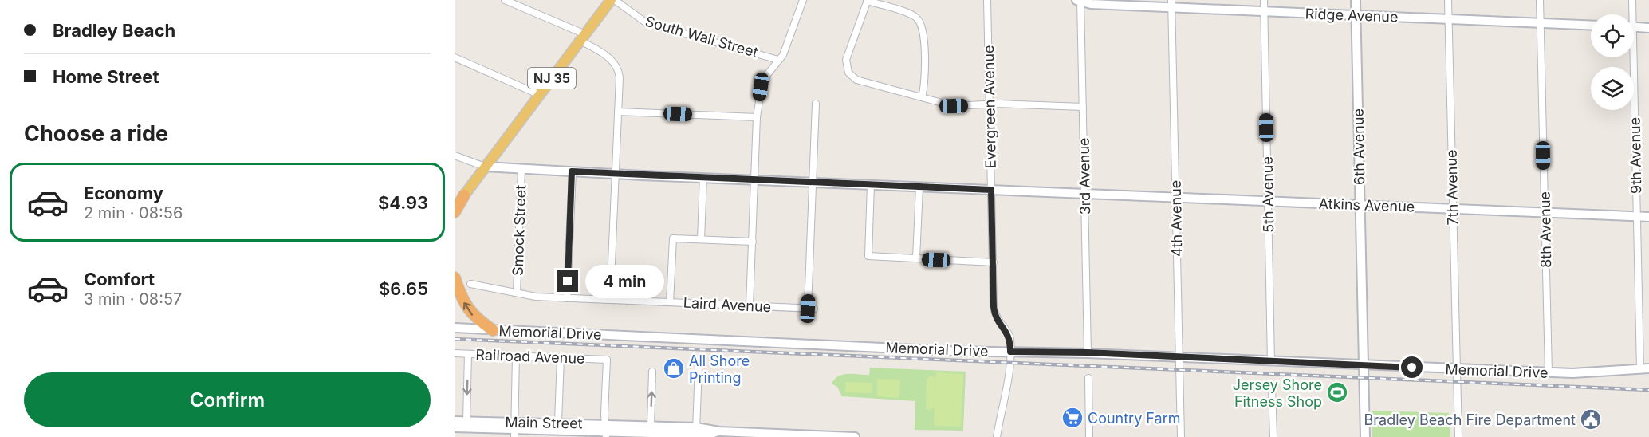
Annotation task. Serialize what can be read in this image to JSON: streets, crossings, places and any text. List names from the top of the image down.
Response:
{
  "streets": {
    "highway": ["NJ 35"],
    "street": [
      "Ridge Avenue",
      "South Wall Street",
      "Evergreen Avenue",
      "6th Avenue",
      "9th Avenue",
      "3rd Avenue",
      "7th Avenue",
      "5th Avenue",
      "Atkins Avenue",
      "4th Avenue",
      "8th Avenue",
      "Smock Street",
      "Laird Avenue",
      "Memorial Drive",
      "Railroad Avenue",
      "Main Street"
    ]
  },
  "crossings": [
    ["Ridge Avenue", "6th Avenue"],
    ["Ridge Avenue", "3rd Avenue"],
    ["Ridge Avenue", "7th Avenue"],
    ["Ridge Avenue", "5th Avenue"],
    ["Ridge Avenue", "4th Avenue"],
    ["Ridge Avenue", "8th Avenue"],
    ["South Wall Street", "NJ 35"],
    ["NJ 35", "Atkins Avenue"],
    ["Evergreen Avenue", "Atkins Avenue"],
    ["Evergreen Avenue", "Memorial Drive"],
    ["6th Avenue", "Atkins Avenue"],
    ["6th Avenue", "Memorial Drive"],
    ["9th Avenue", "Atkins Avenue"],
    ["9th Avenue", "Memorial Drive"],
    ["3rd Avenue", "Atkins Avenue"],
    ["3rd Avenue", "Memorial Drive"],
    ["7th Avenue", "Atkins Avenue"],
    ["7th Avenue", "Memorial Drive"],
    ["5th Avenue", "Atkins Avenue"],
    ["5th Avenue", "Memorial Drive"],
    ["Atkins Avenue", "4th Avenue"],
    ["Atkins Avenue", "8th Avenue"],
    ["Atkins Avenue", "Smock Street"],
    ["Atkins Avenue", "Laird Avenue"],
    ["4th Avenue", "Memorial Drive"],
    ["8th Avenue", "Memorial Drive"],
    ["Smock Street", "Laird Avenue"],
    ["Railroad Avenue", "Main Street"]
  ],
  "places": {
    "shop": ["All Shore Printing"],
    "sports": ["Jersey Shore Fitness Shop"],
    "supermarket": ["Country Farm"],
    "public building": ["Bradley Beach Fire Department"]
  },
  "page": {
    "banner": ["Bradley Beach", "Home Street"],
    "heading": "Choose a ride",
    "list": [
      {
        "name": "Economy",
        "note": "2 min · 08:56",
        "value": "$4.93"
      },
      {
        "name": "Comfort",
        "note": "3 min · 08:57",
        "value": "$6.65"
      }
    ],
    "bubble": "4 min",
    "buttons": "Confirm"
  }
}
